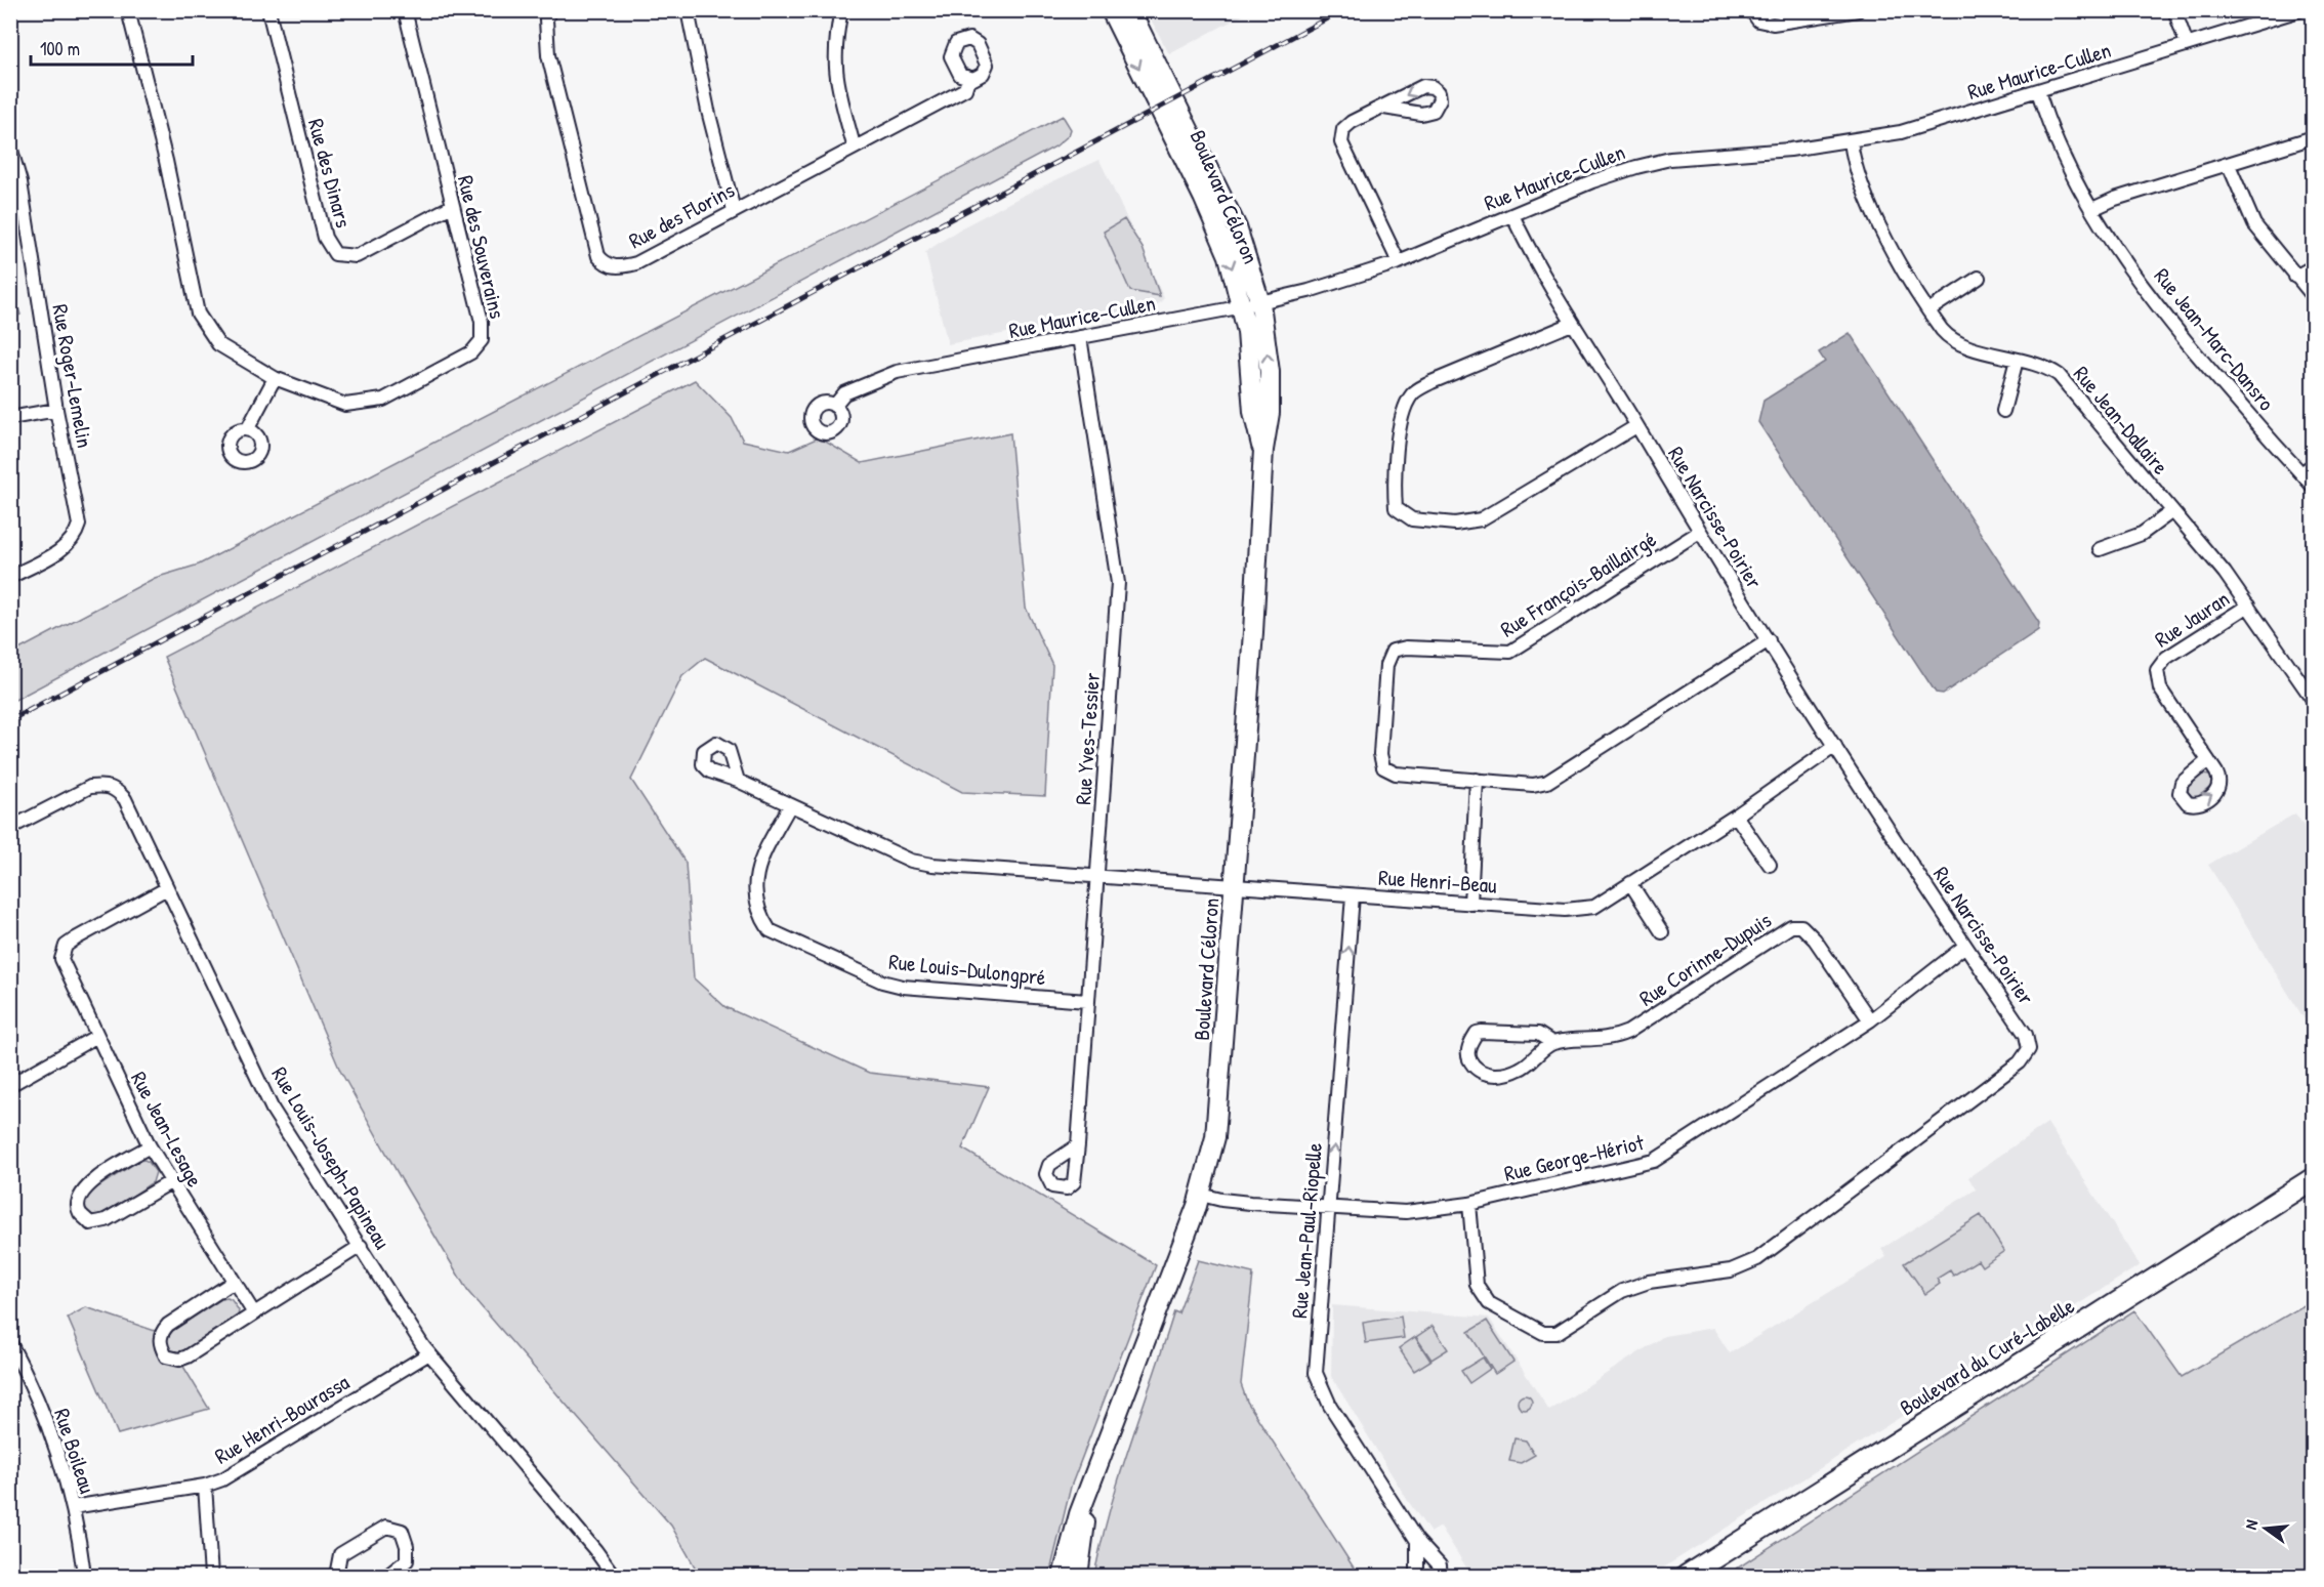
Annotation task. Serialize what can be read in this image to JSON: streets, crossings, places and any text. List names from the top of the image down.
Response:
{
  "streets": {
    "main road": ["Boulevard du Curé-Labelle"],
    "street": [
      "Rue Maurice-Cullen",
      "Rue des Dinars",
      "Boulevard Céloron",
      "Rue des Florins",
      "Rue des Souverains",
      "Rue Jean-Marc-Dansro",
      "Rue Roger-Lemelin",
      "Rue Jean-Dallaire",
      "Rue Narcisse-Poirier",
      "Rue François-Baillairgé",
      "Rue Jauran",
      "Rue Yves-Tessier",
      "Rue Henri-Beau",
      "Rue Corinne-Dupuis",
      "Rue Louis-Dulongpré",
      "Rue Jean-Lesage",
      "Rue Louis-Joseph-Papineau",
      "Rue George-Hériot",
      "Rue Jean-Paul-Riopelle",
      "Rue Henri-Bourassa",
      "Rue Boileau"
    ]
  },
  "crossings": [
    ["Rue Maurice-Cullen", "Boulevard Céloron"],
    ["Rue Maurice-Cullen", "Rue Jean-Marc-Dansro"],
    ["Rue Maurice-Cullen", "Rue Jean-Dallaire"],
    ["Rue Maurice-Cullen", "Rue Narcisse-Poirier"],
    ["Rue Maurice-Cullen", "Rue Yves-Tessier"],
    ["Rue des Dinars", "Rue des Souverains"],
    ["Boulevard Céloron", "Rue Henri-Beau"],
    ["Boulevard Céloron", "Rue George-Hériot"],
    ["Rue Jean-Dallaire", "Rue Jauran"],
    ["Rue Narcisse-Poirier", "Rue François-Baillairgé"],
    ["Rue Narcisse-Poirier", "Rue Henri-Beau"],
    ["Rue Narcisse-Poirier", "Rue George-Hériot"],
    ["Rue Yves-Tessier", "Rue Louis-Dulongpré"],
    ["Rue Henri-Beau", "Rue Jean-Paul-Riopelle"],
    ["Rue Corinne-Dupuis", "Rue George-Hériot"],
    ["Rue Jean-Lesage", "Rue Louis-Joseph-Papineau"],
    ["Rue Louis-Joseph-Papineau", "Rue Henri-Bourassa"],
    ["Rue George-Hériot", "Rue Jean-Paul-Riopelle"],
    ["Rue Henri-Bourassa", "Rue Boileau"]
  ],
  "one_way": ["Rue Jean-Paul-Riopelle"],
  "scale_bar": "100 m",
  "north": "left"
}
